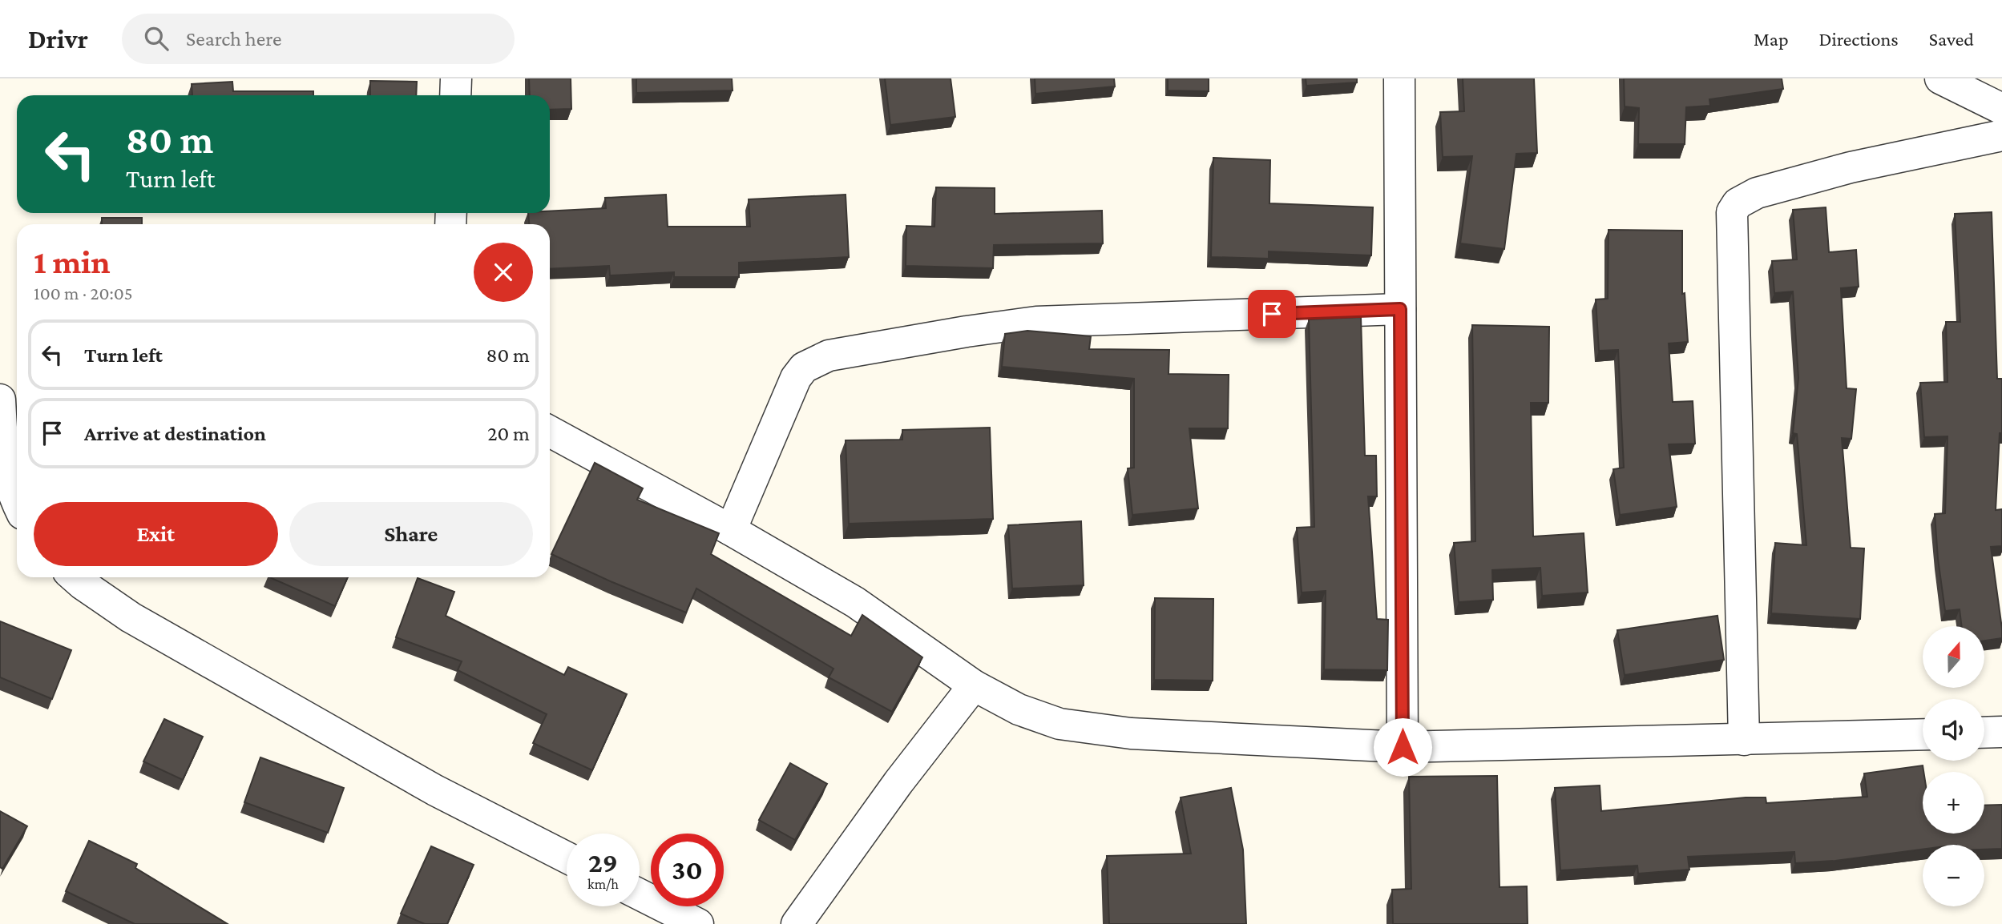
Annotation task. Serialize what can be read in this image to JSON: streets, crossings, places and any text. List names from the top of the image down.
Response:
{
  "north": "top",
  "page": {
    "header": "Drivr",
    "search": "Search here",
    "nav": ["Map", "Directions", "Saved"],
    "turn": ["80 m", "Turn left"],
    "heading": ["1 min", "100 m · 20:05"],
    "list": [
      {
        "name": "Turn left",
        "value": "80 m"
      },
      {
        "name": "Arrive at destination",
        "value": "20 m"
      }
    ],
    "buttons": ["Exit", "Share"],
    "map_buttons": ["+", "−"],
    "speed": "29 km/h",
    "limit": "30"
  }
}
